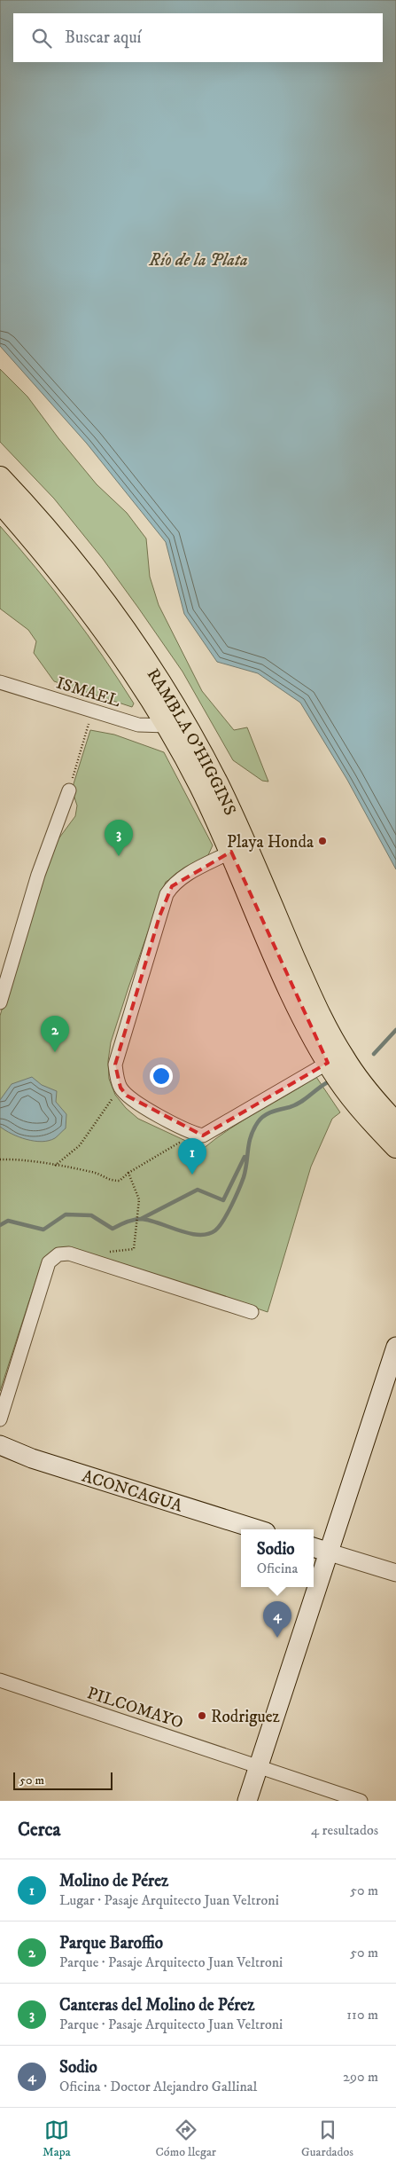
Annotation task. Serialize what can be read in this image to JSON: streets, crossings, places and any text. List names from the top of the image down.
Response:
{
  "streets": {
    "main road": ["RAMBLA O'HIGGINS", "ACONCAGUA"],
    "street": ["ISMAEL", "PILCOMAYO"]
  },
  "crossings": [
    ["ISMAEL", "RAMBLA O'HIGGINS"]
  ],
  "water": ["Río de la Plata"],
  "places": ["Playa Honda", "Rodriguez"],
  "scale_bar": "50 m",
  "page": {
    "search": "Buscar aquí",
    "pins": [
      "3",
      "2",
      "1",
      "4"
    ],
    "popup": ["Sodio", "Oficina"],
    "scale": "50 m",
    "heading": ["Cerca", "4 resultados"],
    "list": [
      {
        "mark": "1",
        "name": "Molino de Pérez",
        "note": "Lugar · Pasaje Arquitecto Juan Veltroni",
        "value": "50 m"
      },
      {
        "mark": "2",
        "name": "Parque Baroffio",
        "note": "Parque · Pasaje Arquitecto Juan Veltroni",
        "value": "50 m"
      },
      {
        "mark": "3",
        "name": "Canteras del Molino de Pérez",
        "note": "Parque · Pasaje Arquitecto Juan Veltroni",
        "value": "110 m"
      },
      {
        "mark": "4",
        "name": "Sodio",
        "note": "Oficina · Doctor Alejandro Gallinal",
        "value": "290 m"
      }
    ],
    "nav": ["Mapa", "Cómo llegar", "Guardados"]
  }
}
